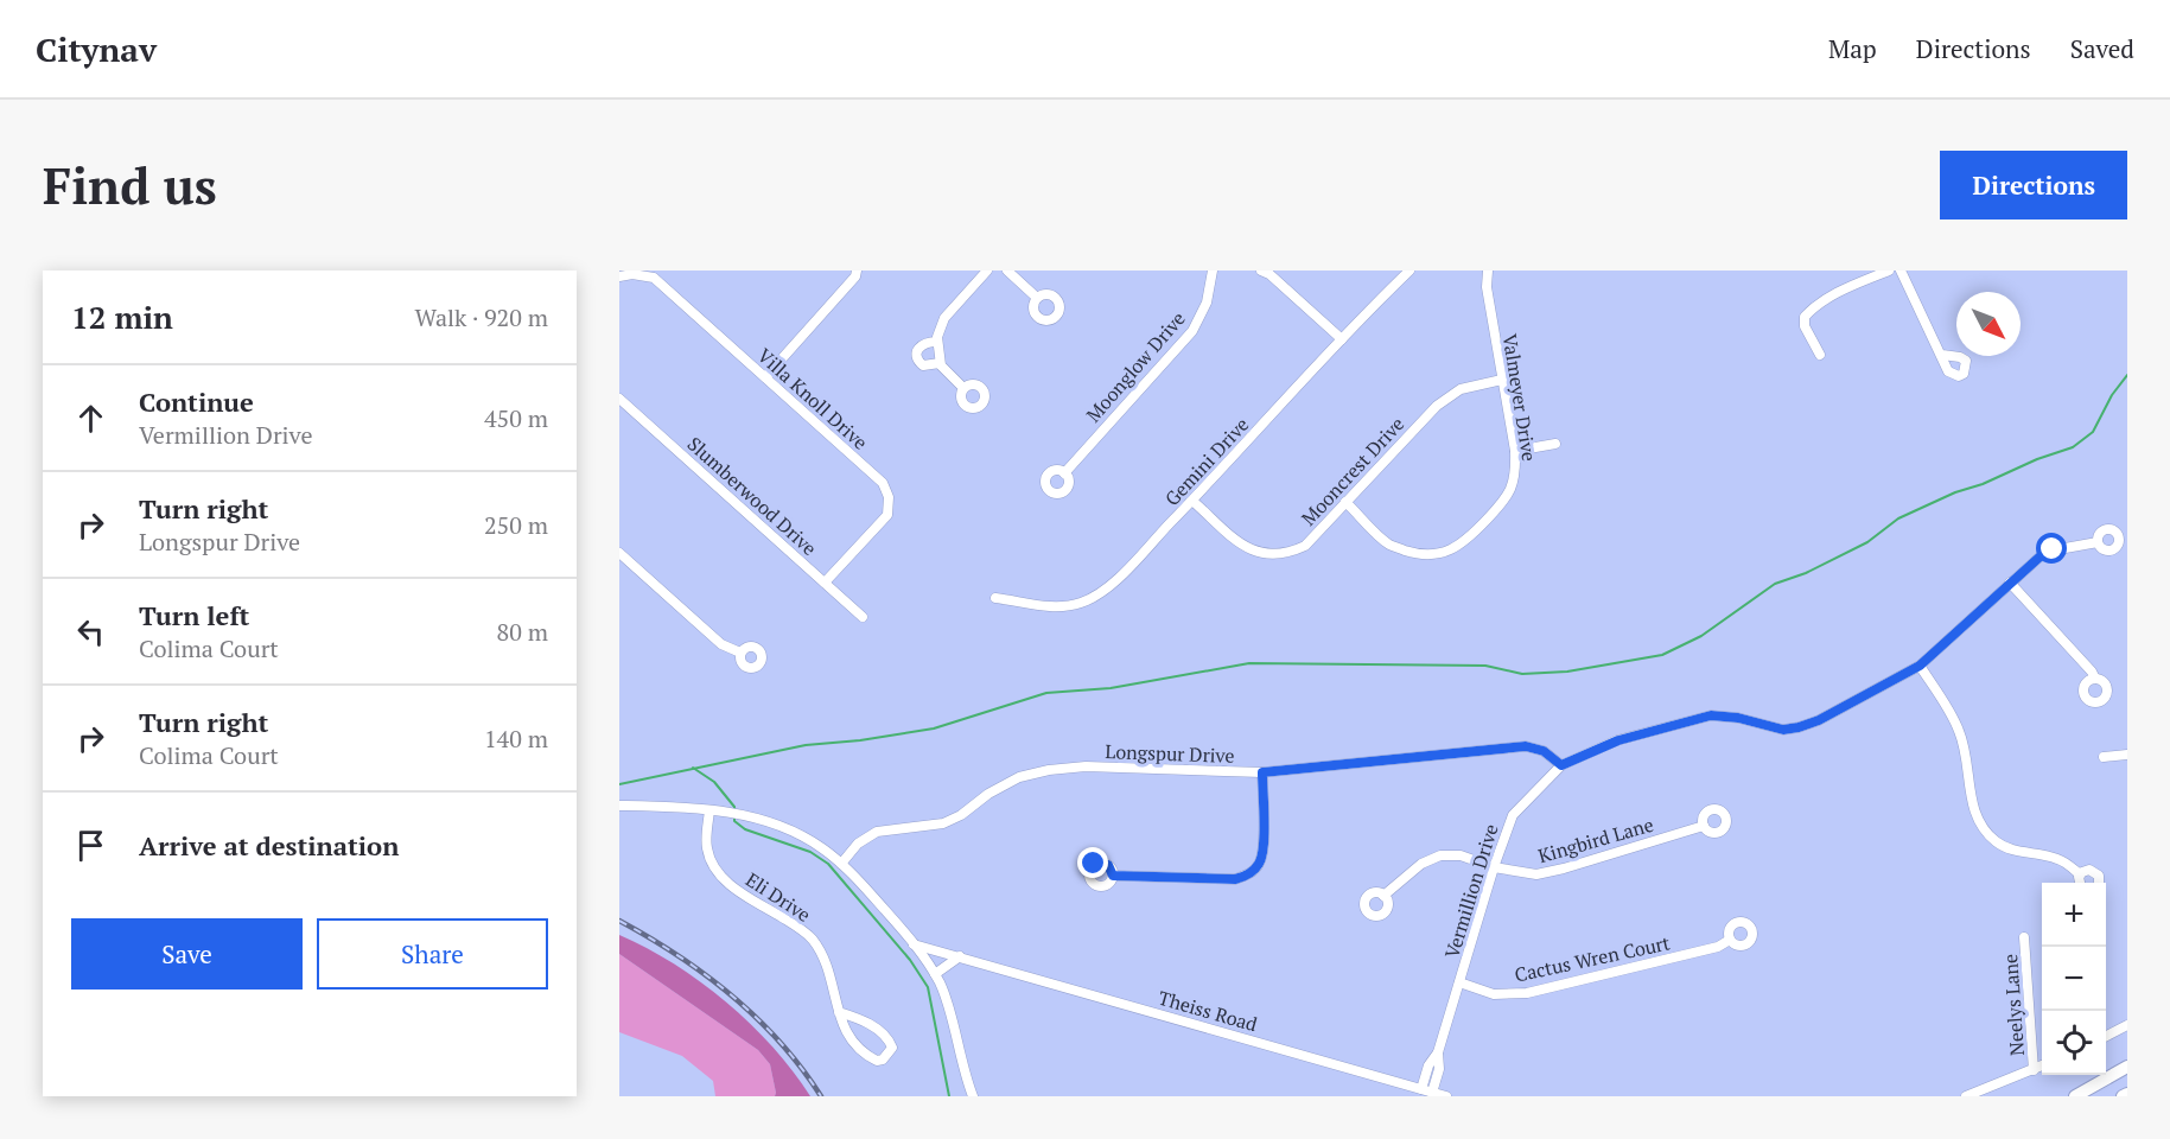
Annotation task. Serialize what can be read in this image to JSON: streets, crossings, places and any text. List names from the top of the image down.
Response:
{
  "streets": {
    "street": [
      "Moonglow Drive",
      "Valmeyer Drive",
      "Villa Knoll Drive",
      "Gemini Drive",
      "Mooncrest Drive",
      "Slumberwood Drive",
      "Longspur Drive",
      "Kingbird Lane",
      "Vermillion Drive",
      "Eli Drive",
      "Cactus Wren Court",
      "Neelys Lane",
      "Theiss Road"
    ]
  },
  "crossings": [
    ["Valmeyer Drive", "Mooncrest Drive"],
    ["Villa Knoll Drive", "Slumberwood Drive"],
    ["Gemini Drive", "Mooncrest Drive"],
    ["Longspur Drive", "Vermillion Drive"],
    ["Kingbird Lane", "Vermillion Drive"],
    ["Vermillion Drive", "Cactus Wren Court"],
    ["Vermillion Drive", "Theiss Road"]
  ],
  "north": "bottom right",
  "page": {
    "header": "Citynav",
    "nav": ["Map", "Directions", "Saved"],
    "buttons": [
      "Directions",
      ["Save", "Share"]
    ],
    "title": "Find us",
    "heading": ["12 min", "Walk · 920 m"],
    "list": [
      ["Continue", "Vermillion Drive", "450 m"],
      ["Turn right", "Longspur Drive", "250 m"],
      ["Turn left", "Colima Court", "80 m"],
      ["Turn right", "Colima Court", "140 m"],
      "Arrive at destination"
    ],
    "map_buttons": ["+", "−"]
  }
}
